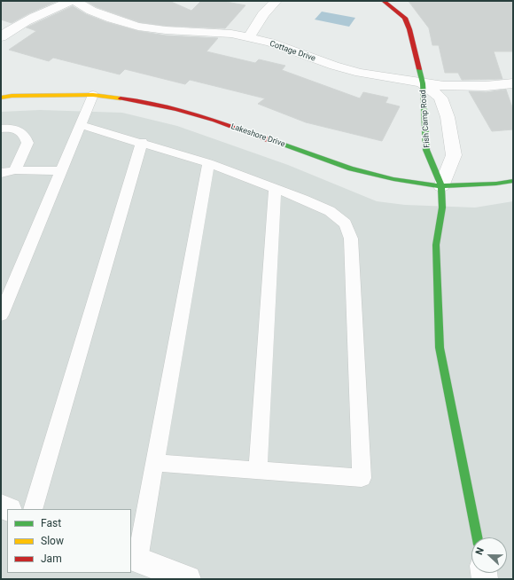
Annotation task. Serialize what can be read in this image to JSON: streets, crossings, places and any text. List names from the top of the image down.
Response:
{
  "streets": {
    "street": ["Cottage Drive", "Fish Camp Road", "Lakeshore Drive"]
  },
  "crossings": [
    ["Cottage Drive", "Fish Camp Road"],
    ["Fish Camp Road", "Lakeshore Drive"]
  ],
  "legend": ["Fast", "Slow", "Jam"],
  "north": "left"
}
